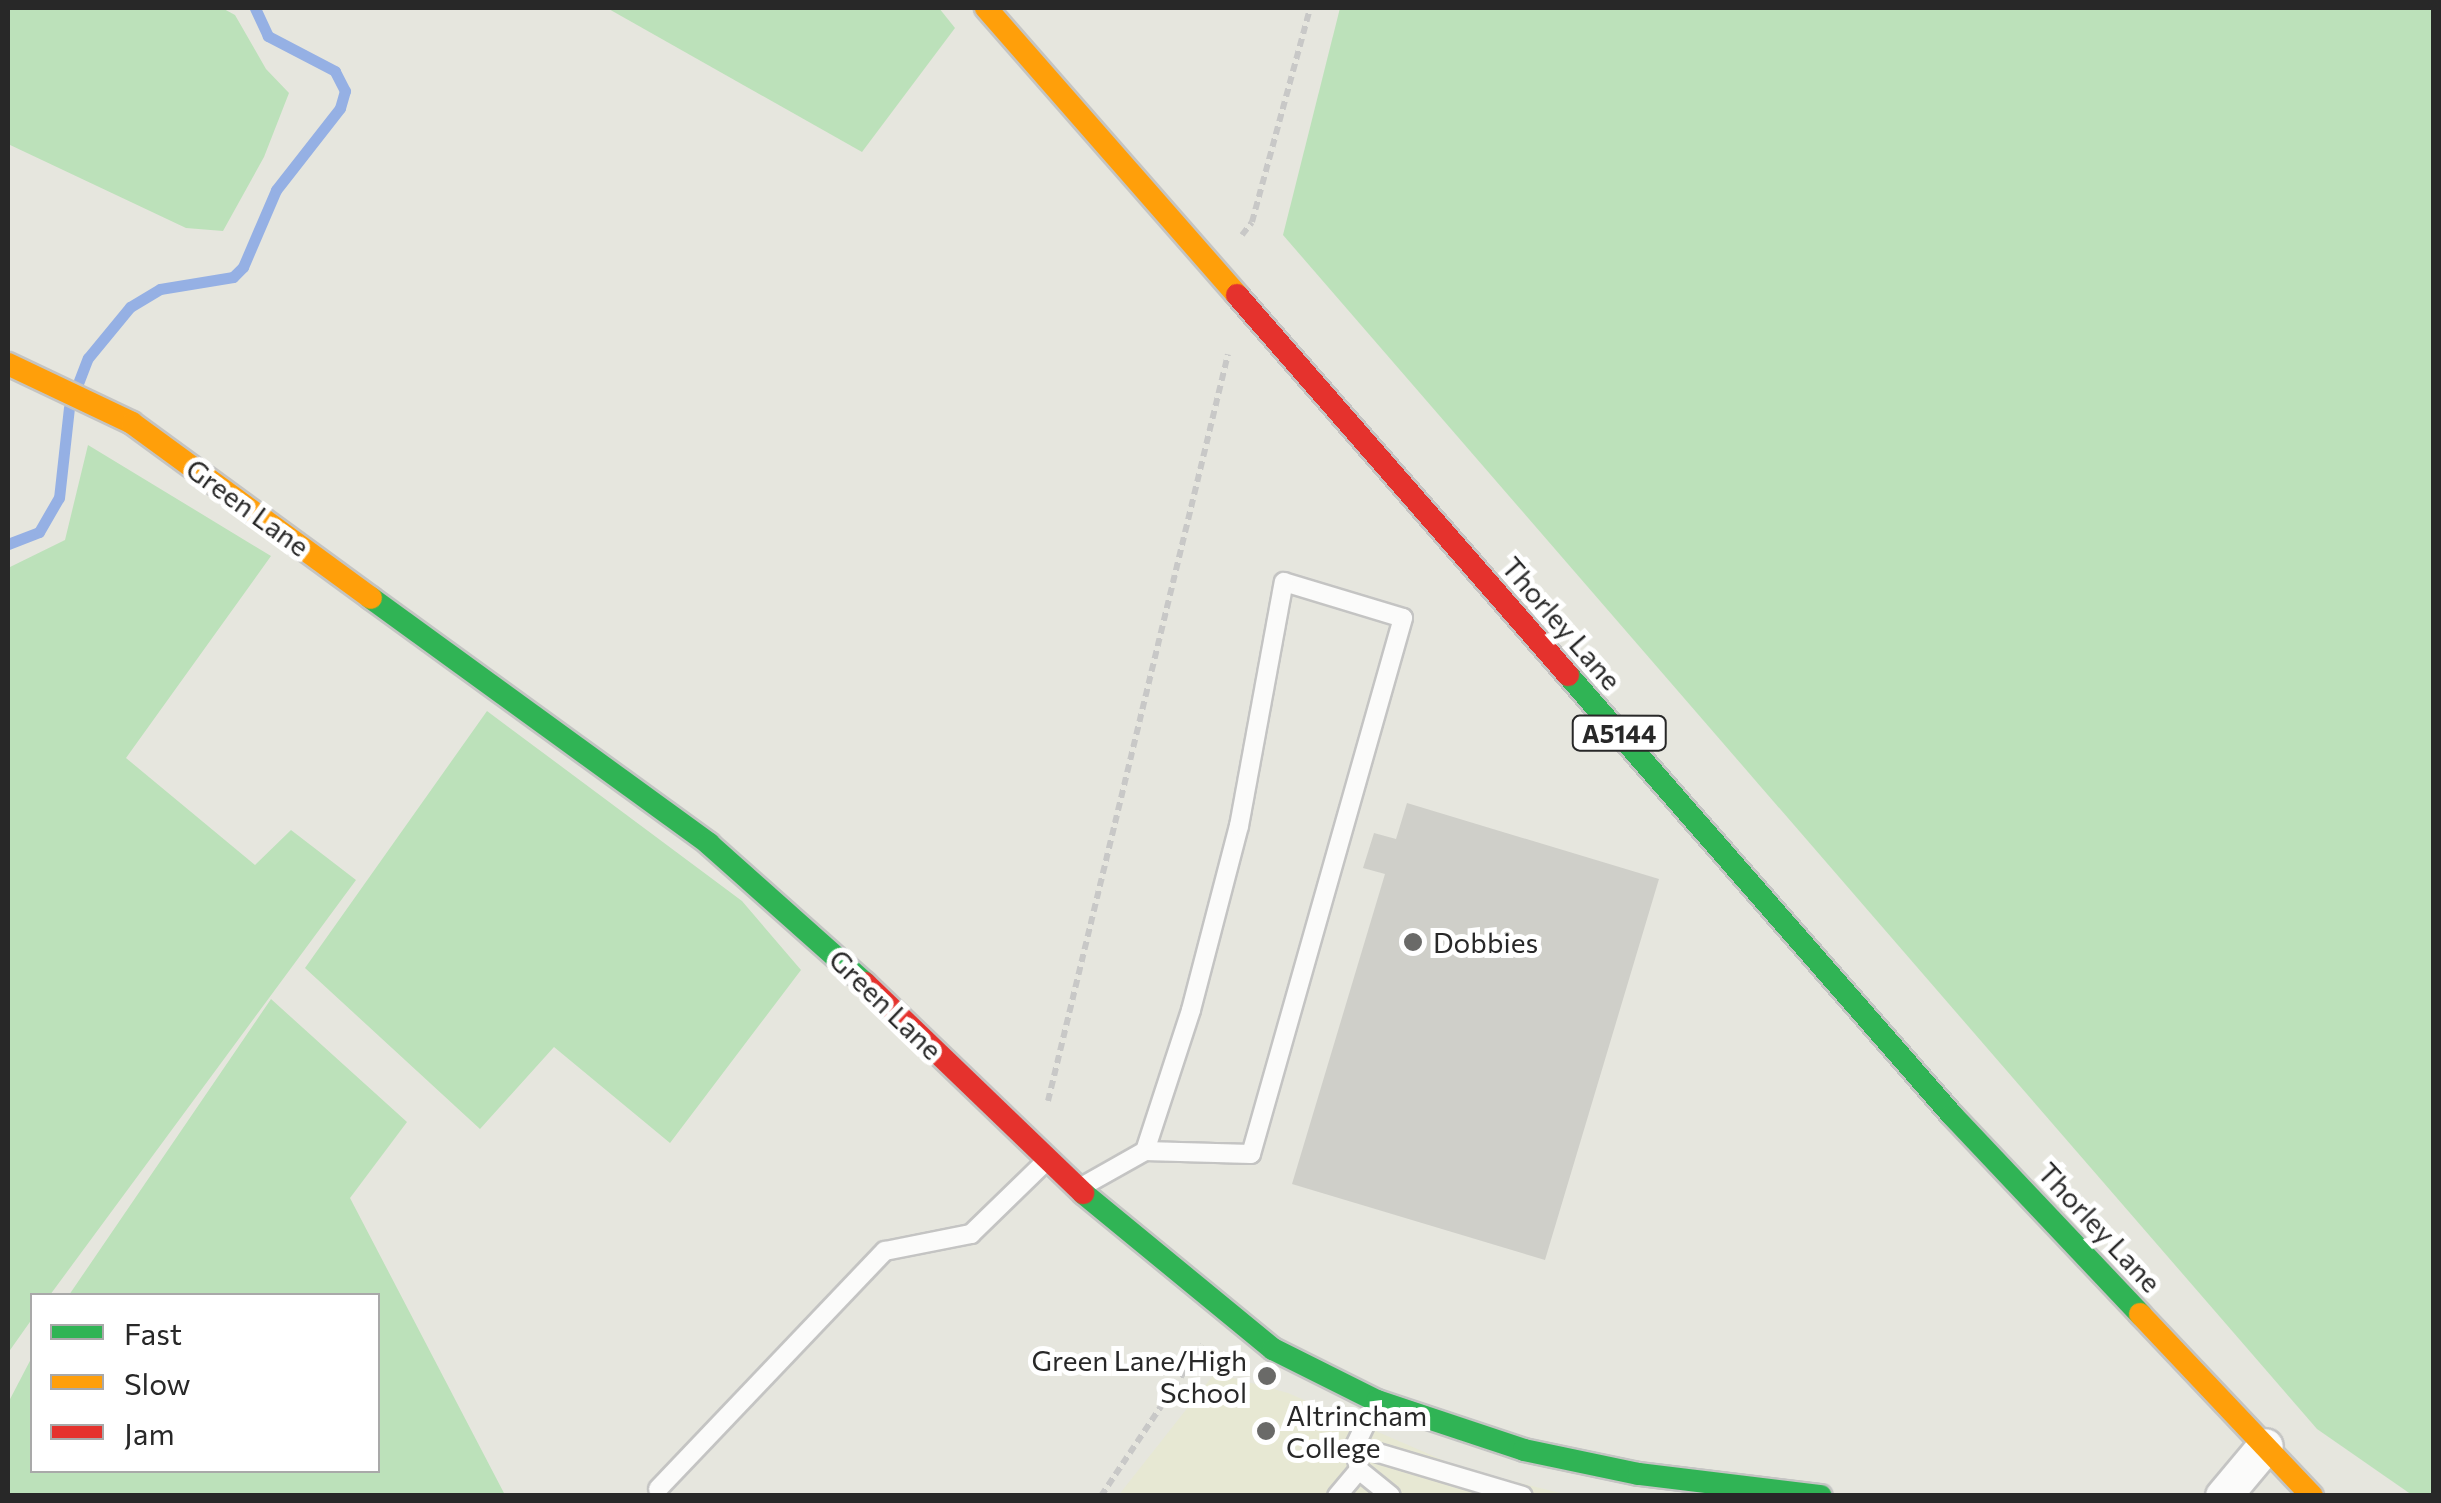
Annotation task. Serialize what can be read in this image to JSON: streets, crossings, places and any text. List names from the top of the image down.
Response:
{
  "streets": {
    "street": ["Green Lane", "Thorley Lane", "A5144"]
  },
  "crossings": [
    ["Thorley Lane", "A5144"]
  ],
  "places": ["Dobbies", "Green Lane/High School", "Altrincham College"],
  "legend": ["Fast", "Slow", "Jam"]
}
